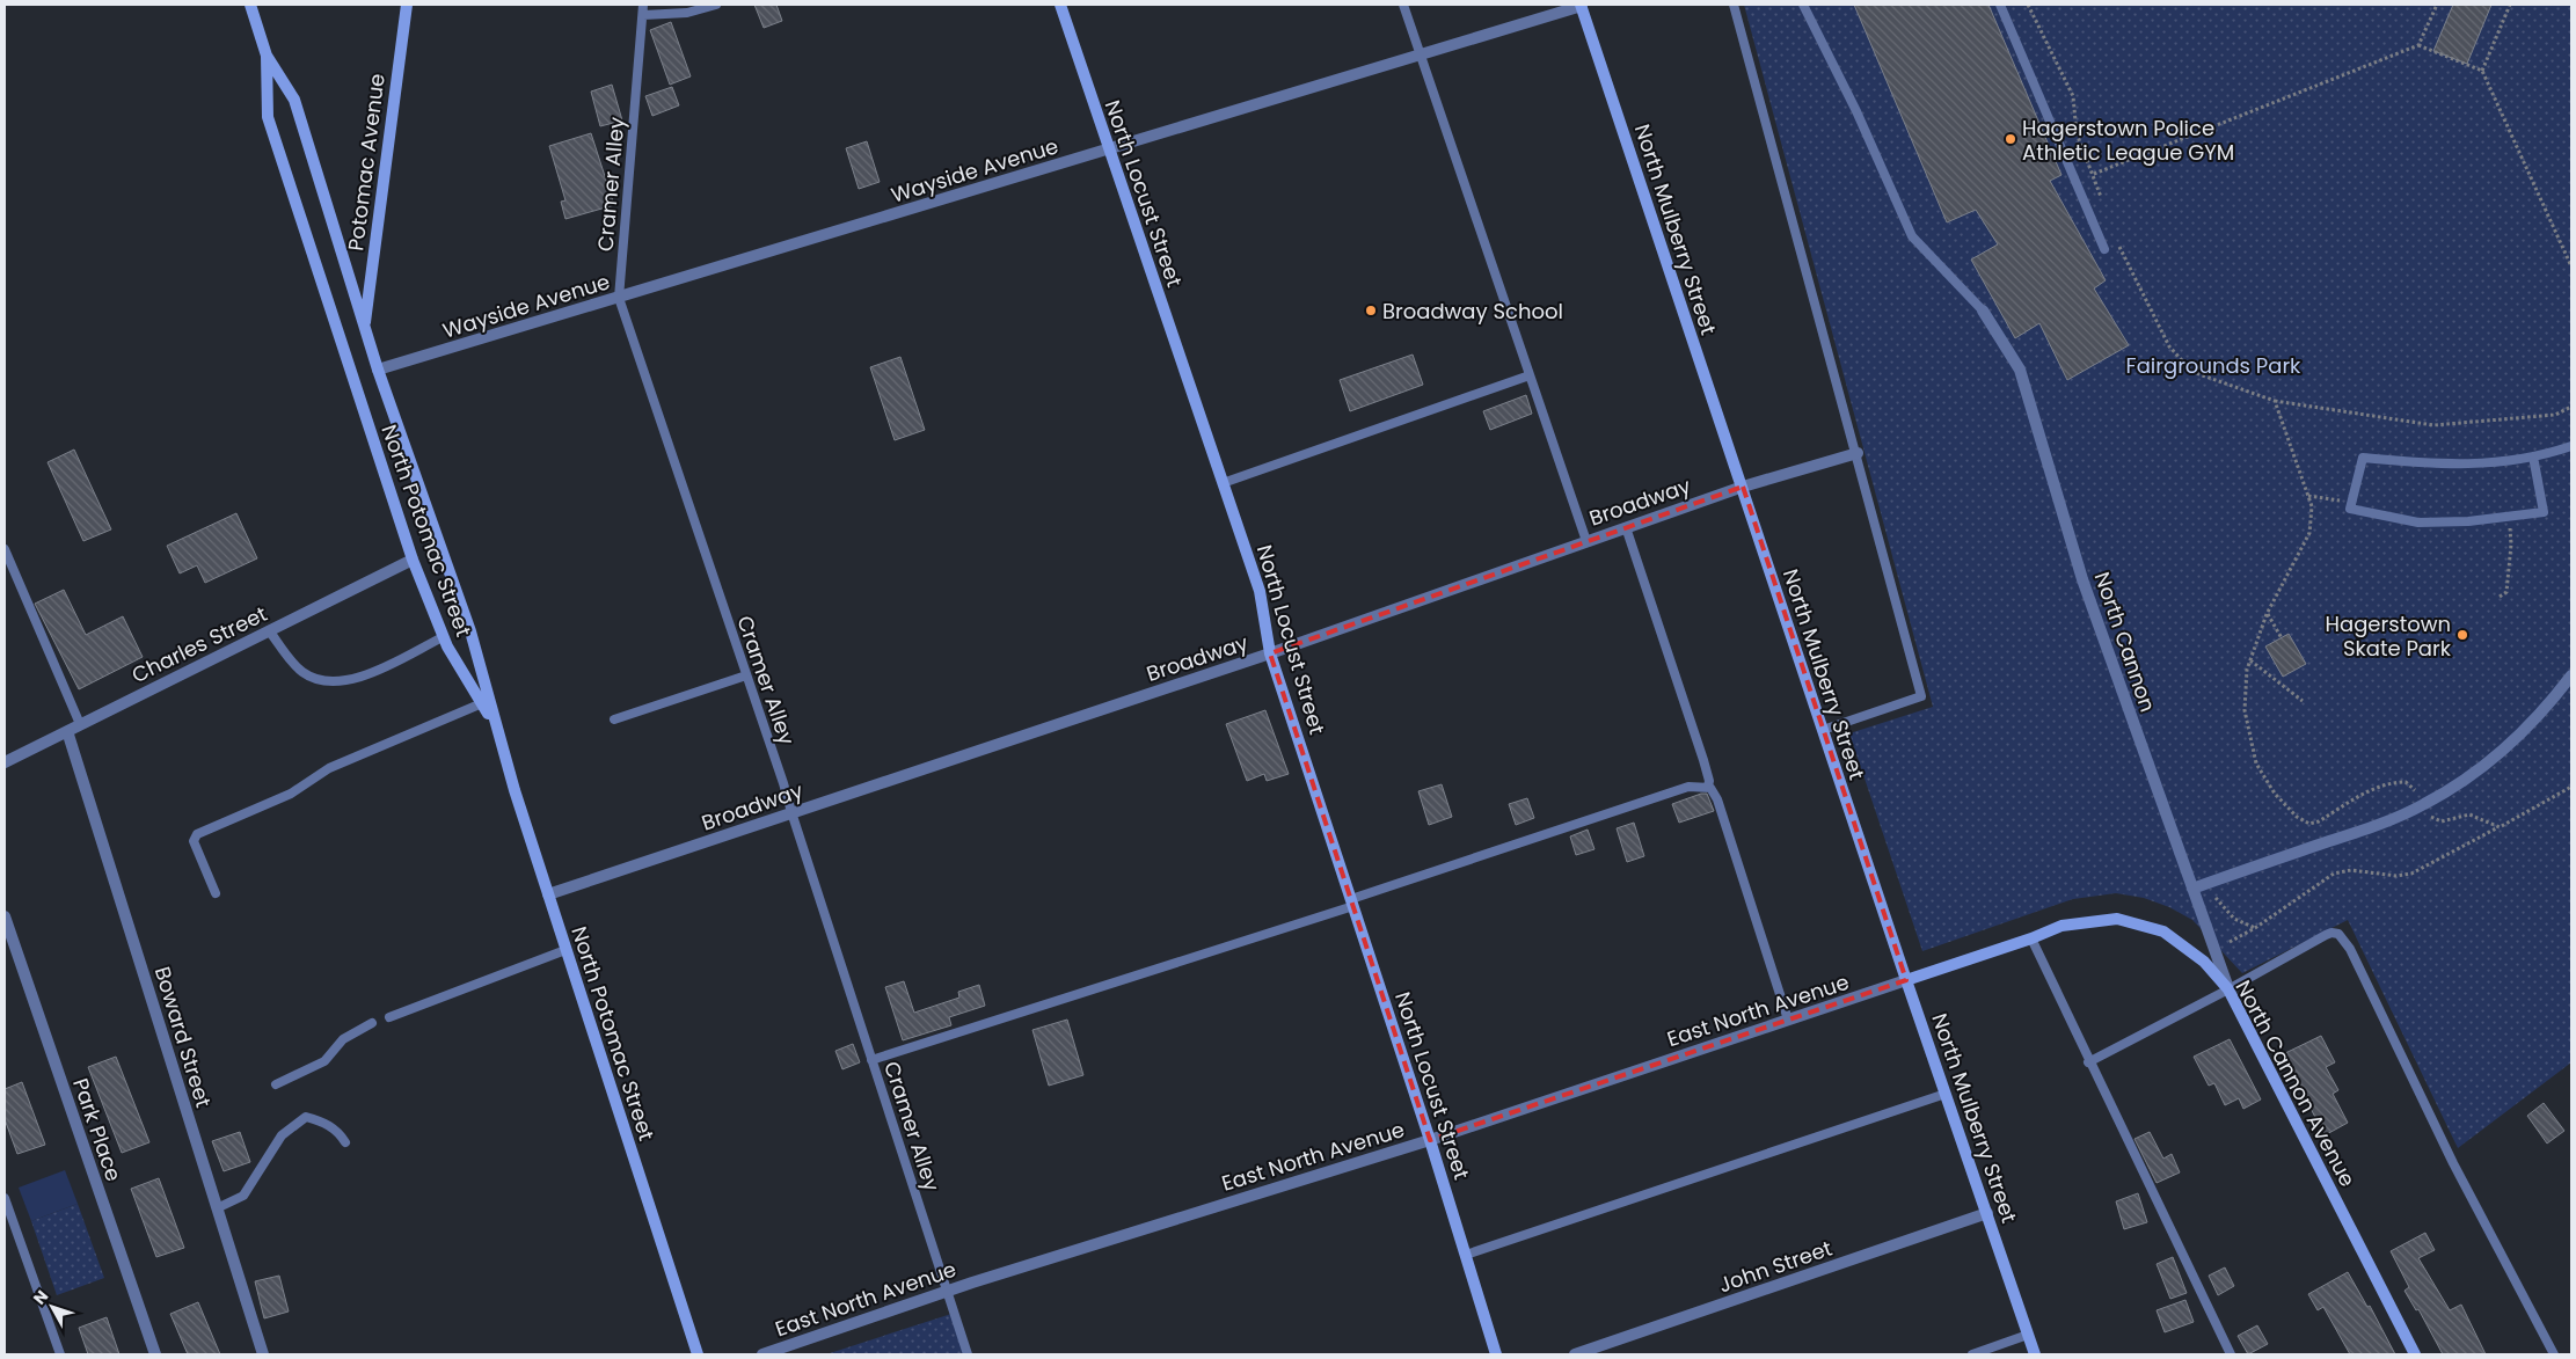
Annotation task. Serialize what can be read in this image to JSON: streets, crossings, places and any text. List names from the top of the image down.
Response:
{
  "streets": {
    "street": [
      "Potomac Avenue",
      "Wayside Avenue",
      "North Locust Street",
      "North Mulberry Street",
      "Broadway",
      "North Potomac Street",
      "North Cannon",
      "Charles Street",
      "East North Avenue",
      "Boward Street",
      "North Cannon Avenue",
      "Park Place",
      "John Street"
    ],
    "lane": ["Cramer Alley"]
  },
  "crossings": [
    ["Potomac Avenue", "North Potomac Street"],
    ["Wayside Avenue", "Cramer Alley"],
    ["Wayside Avenue", "North Locust Street"],
    ["Wayside Avenue", "North Mulberry Street"],
    ["Wayside Avenue", "North Potomac Street"],
    ["Cramer Alley", "Broadway"],
    ["Cramer Alley", "East North Avenue"],
    ["North Locust Street", "Broadway"],
    ["North Locust Street", "East North Avenue"],
    ["North Mulberry Street", "Broadway"],
    ["North Mulberry Street", "East North Avenue"],
    ["North Mulberry Street", "North Cannon Avenue"],
    ["North Mulberry Street", "John Street"],
    ["Broadway", "North Potomac Street"],
    ["North Potomac Street", "Charles Street"],
    ["North Cannon", "North Cannon Avenue"],
    ["Charles Street", "Boward Street"],
    ["East North Avenue", "North Cannon Avenue"]
  ],
  "parks": ["Fairgrounds Park"],
  "places": ["Hagerstown Police Athletic League GYM", "Broadway School", "Hagerstown Skate Park"],
  "north": "top left"
}
